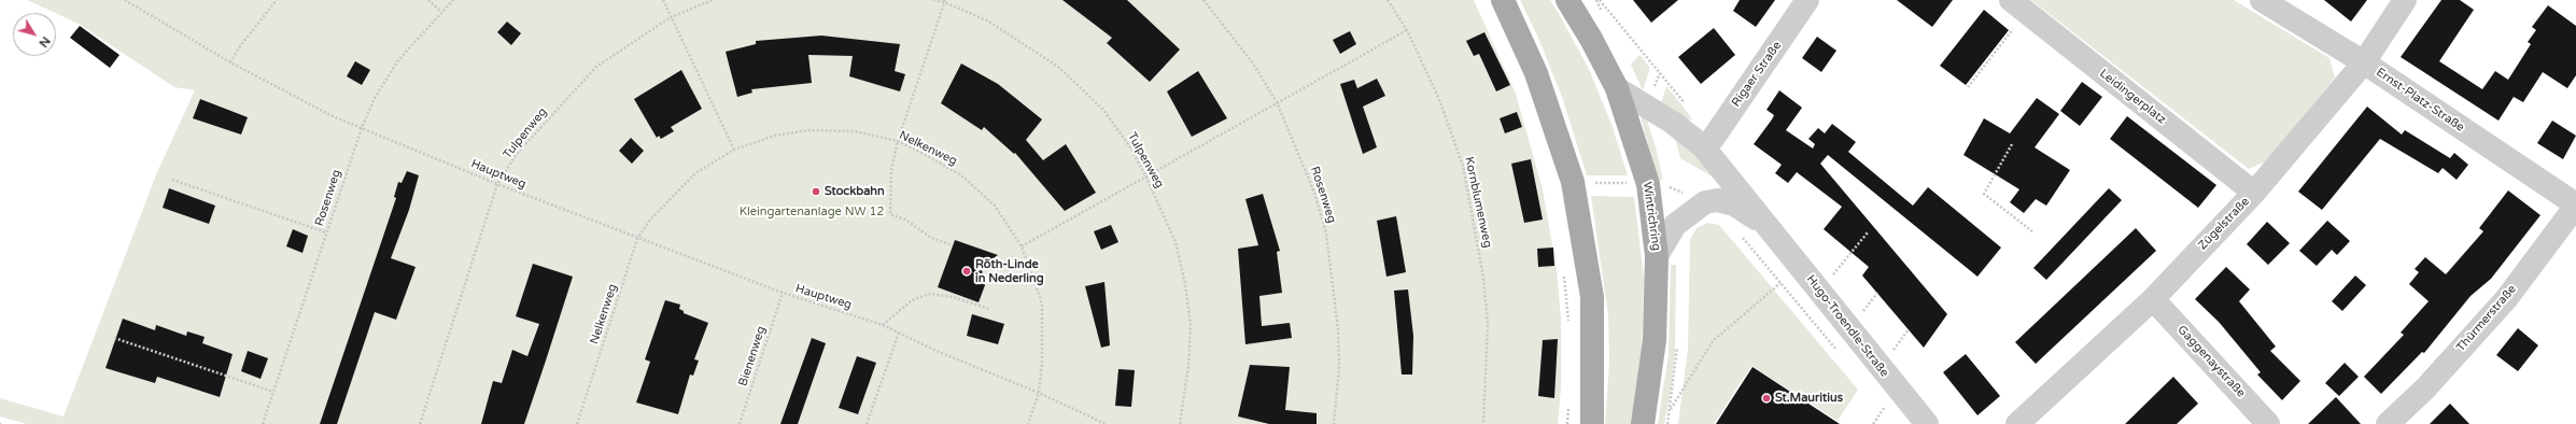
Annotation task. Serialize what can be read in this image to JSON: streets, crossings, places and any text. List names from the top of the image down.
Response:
{
  "streets": {
    "main road": ["Wintrichring"],
    "street": [
      "Rigaer Straße",
      "Leidingerplatz",
      "Ernst-Platz-Straße",
      "Zügelstraße",
      "Thürmerstraße",
      "Hugo-Troendle-Straße",
      "Gaggenaystraße"
    ],
    "path": [
      "Tulpenweg",
      "Nelkenweg",
      "Hauptweg",
      "Rosenweg",
      "Kornblumenweg",
      "Bienenweg"
    ]
  },
  "crossings": [
    ["Rigaer Straße", "Hugo-Troendle-Straße"],
    ["Leidingerplatz", "Zügelstraße"],
    ["Ernst-Platz-Straße", "Zügelstraße"],
    ["Ernst-Platz-Straße", "Thürmerstraße"],
    ["Tulpenweg", "Hauptweg"],
    ["Nelkenweg", "Hauptweg"],
    ["Hauptweg", "Rosenweg"],
    ["Hauptweg", "Bienenweg"],
    ["Wintrichring", "Hugo-Troendle-Straße"],
    ["Zügelstraße", "Gaggenaystraße"]
  ],
  "parks": ["Kleingartenanlage NW 12"],
  "places": ["Stockbahn", "Röth-Linde in Nederling", "St.Mauritius"],
  "north": "bottom right"
}
